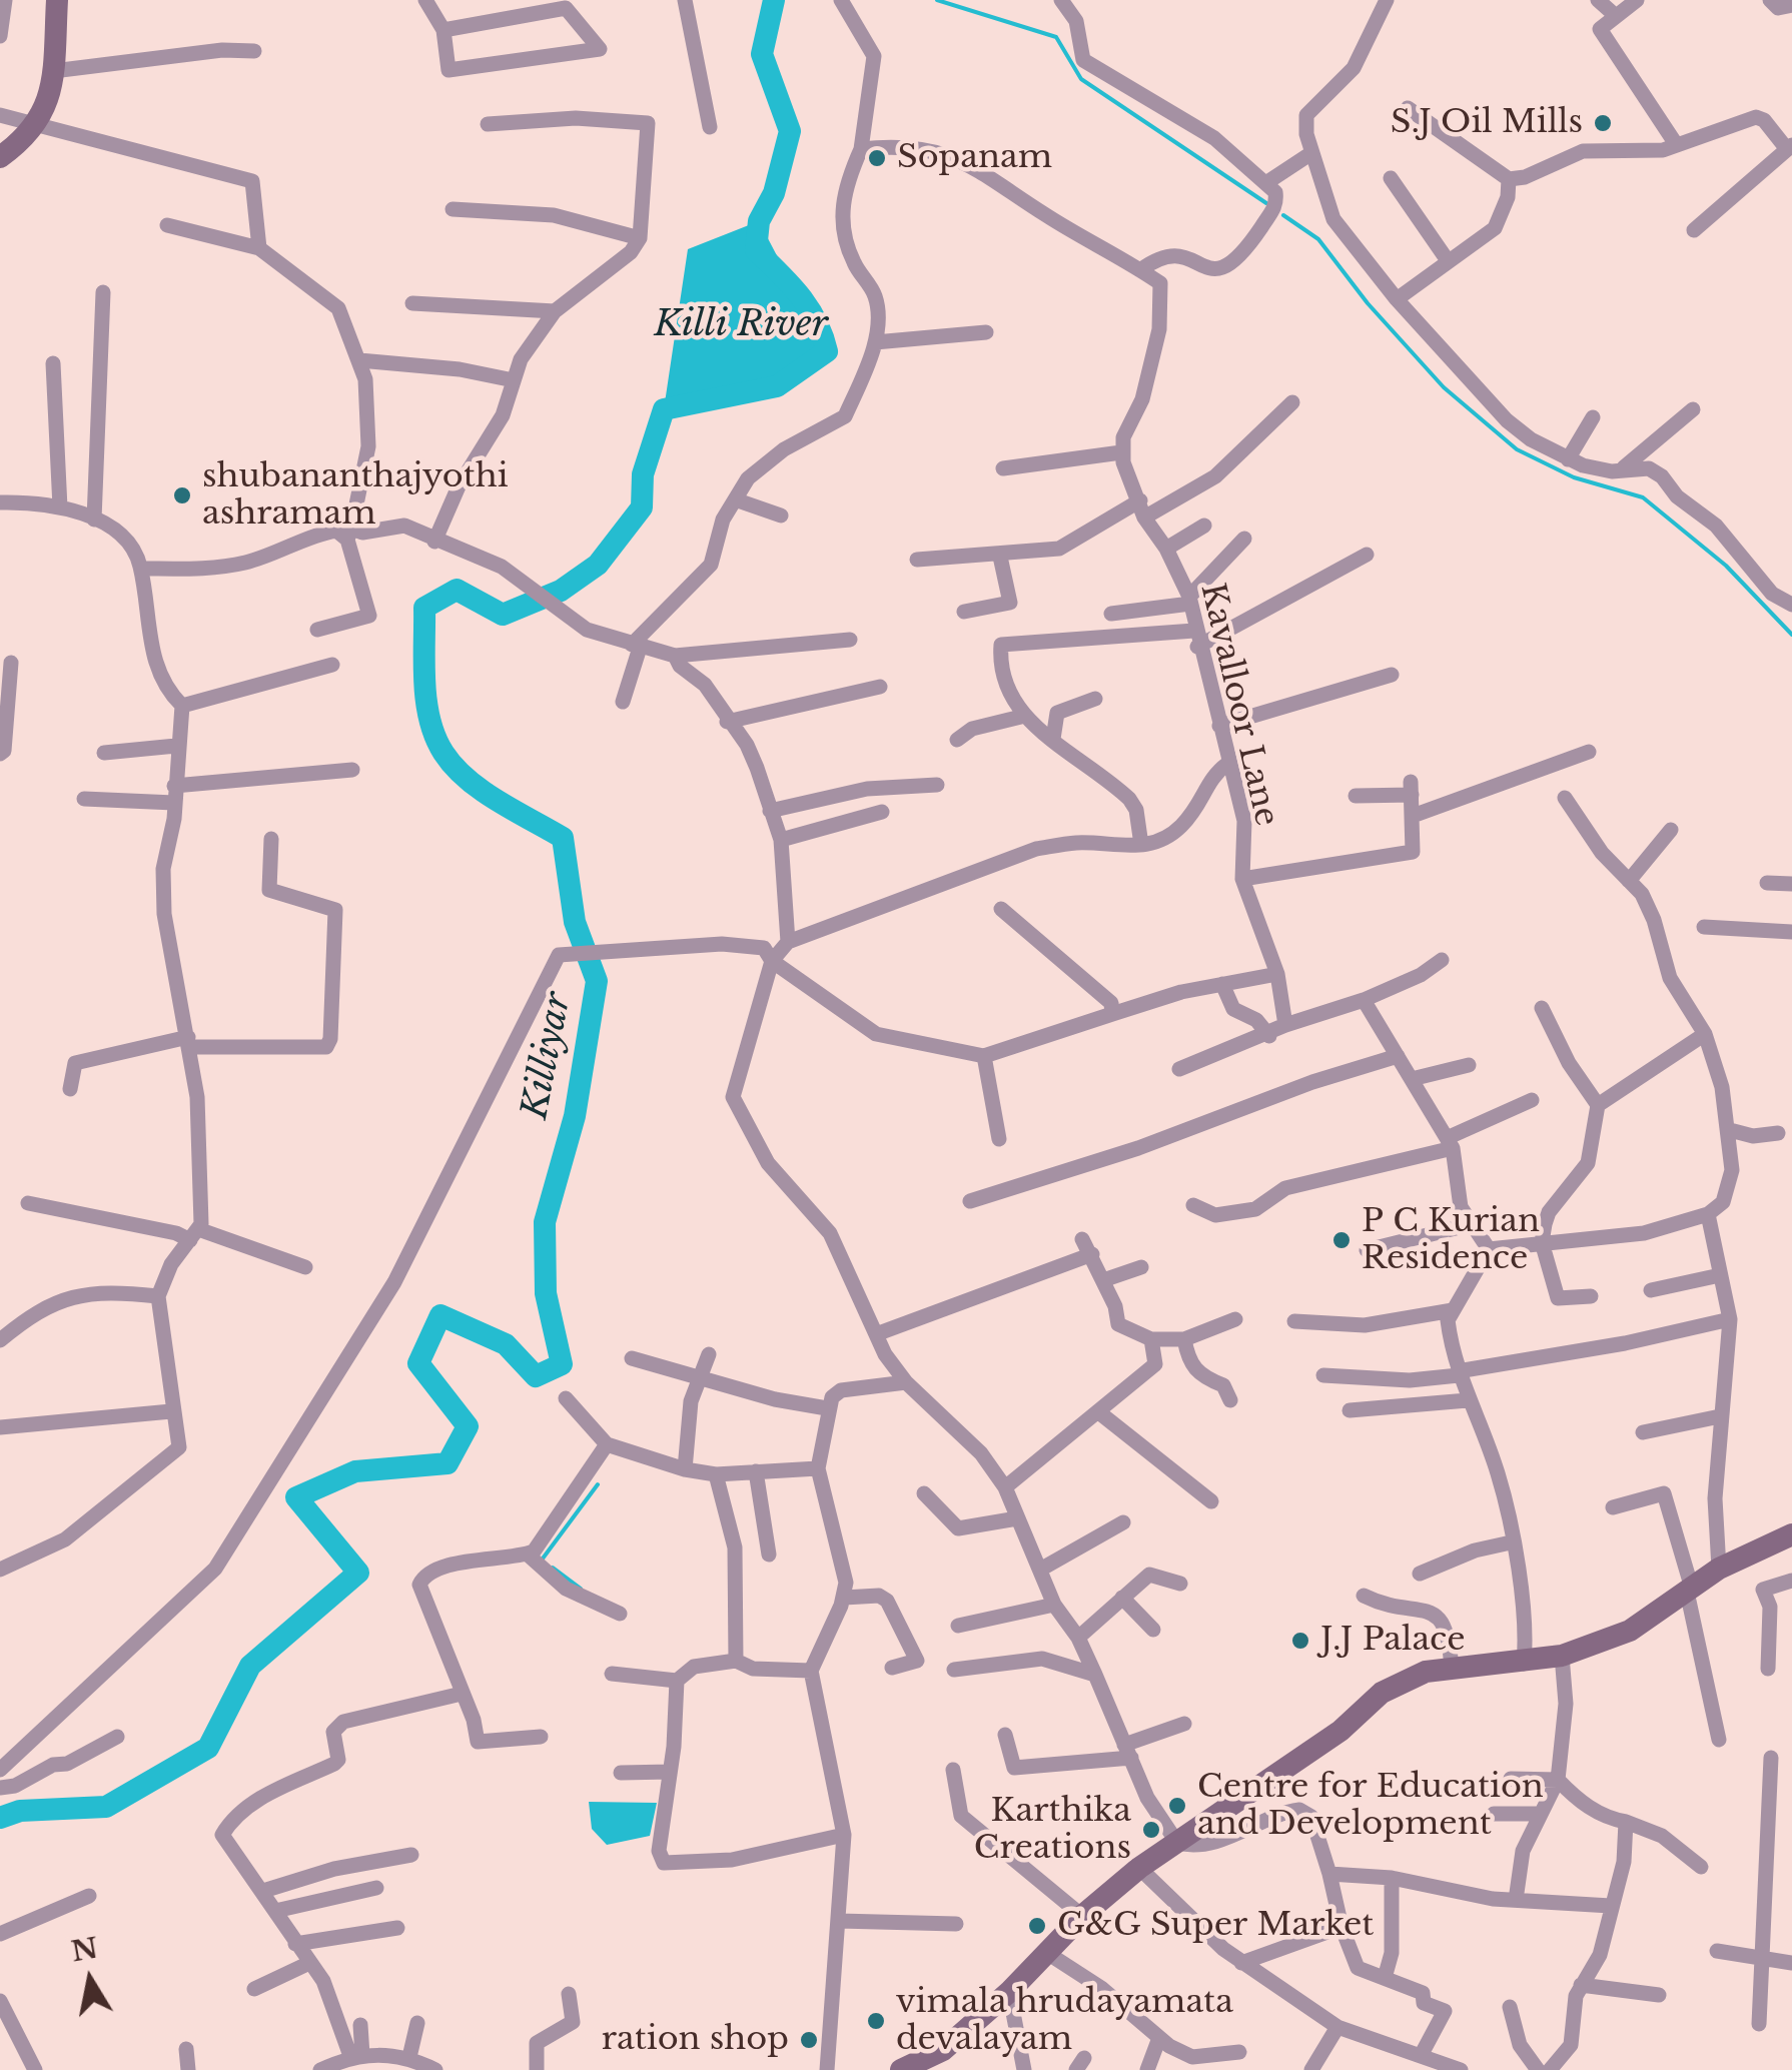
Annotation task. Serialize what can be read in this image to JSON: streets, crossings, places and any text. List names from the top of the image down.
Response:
{
  "streets": {
    "street": ["Kavalloor Lane"]
  },
  "water": ["Killi River", "Killiyar"],
  "places": [
    "S.J Oil Mills",
    "Sopanam",
    "shubananthajyothi ashramam",
    "P C Kurian Residence",
    "J.J Palace",
    "Centre for Education and Development",
    "Karthika Creations",
    "G&G Super Market",
    "vimala hrudayamata devalayam",
    "ration shop"
  ],
  "north": "top"
}
